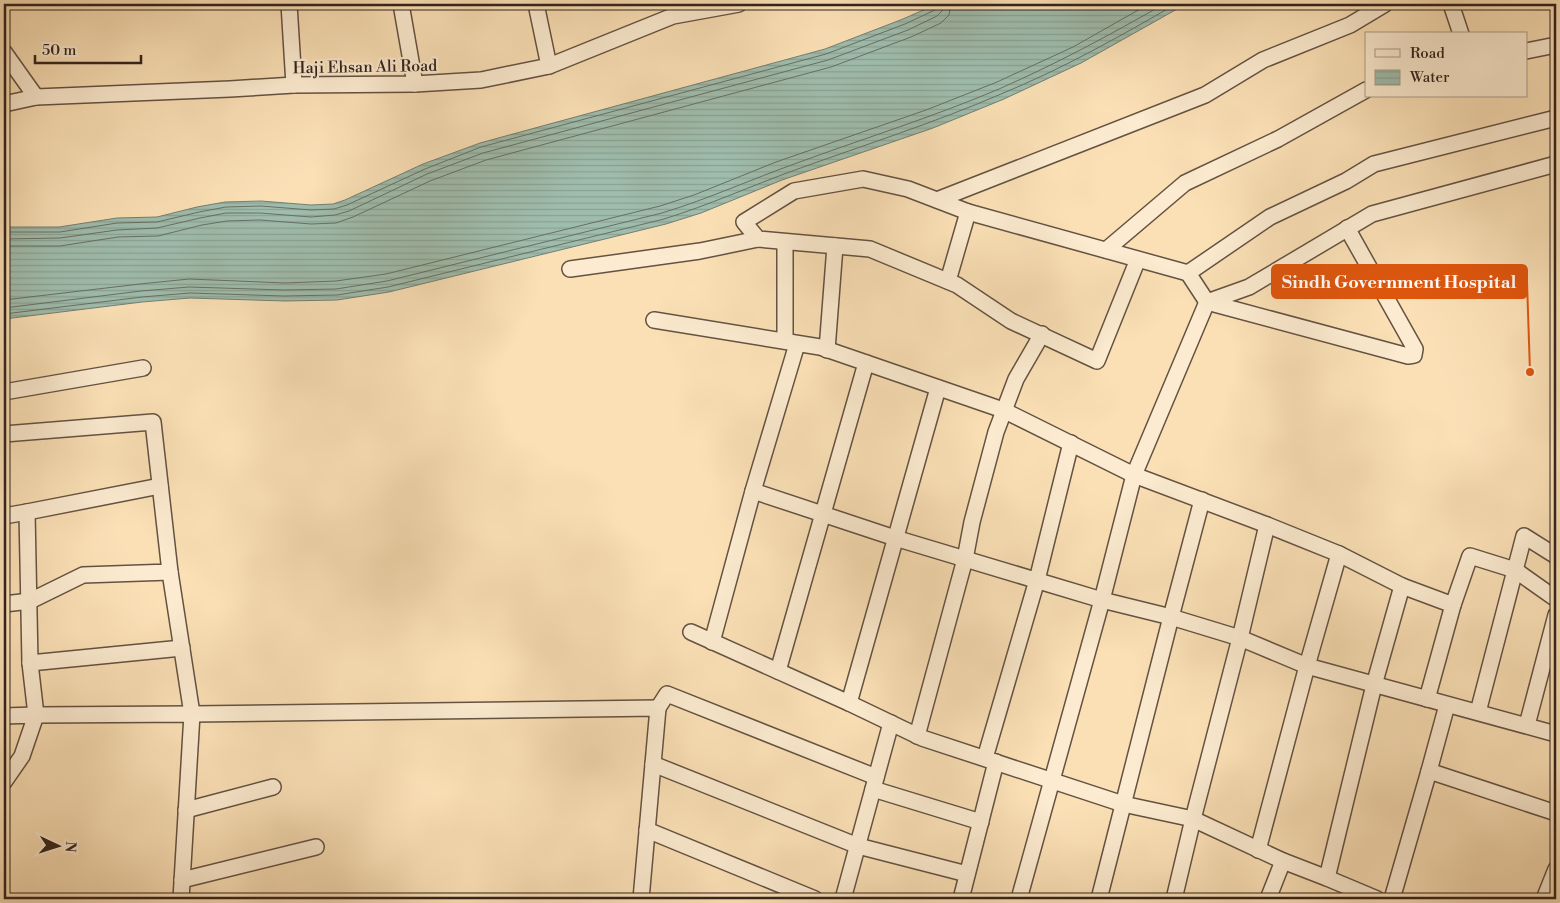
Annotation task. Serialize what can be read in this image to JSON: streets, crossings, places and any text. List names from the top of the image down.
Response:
{
  "streets": {
    "street": ["Haji Ehsan Ali Road"]
  },
  "places": ["Sindh Government Hospital"],
  "legend": ["Road", "Water"],
  "scale_bar": "50 m",
  "north": "right"
}
